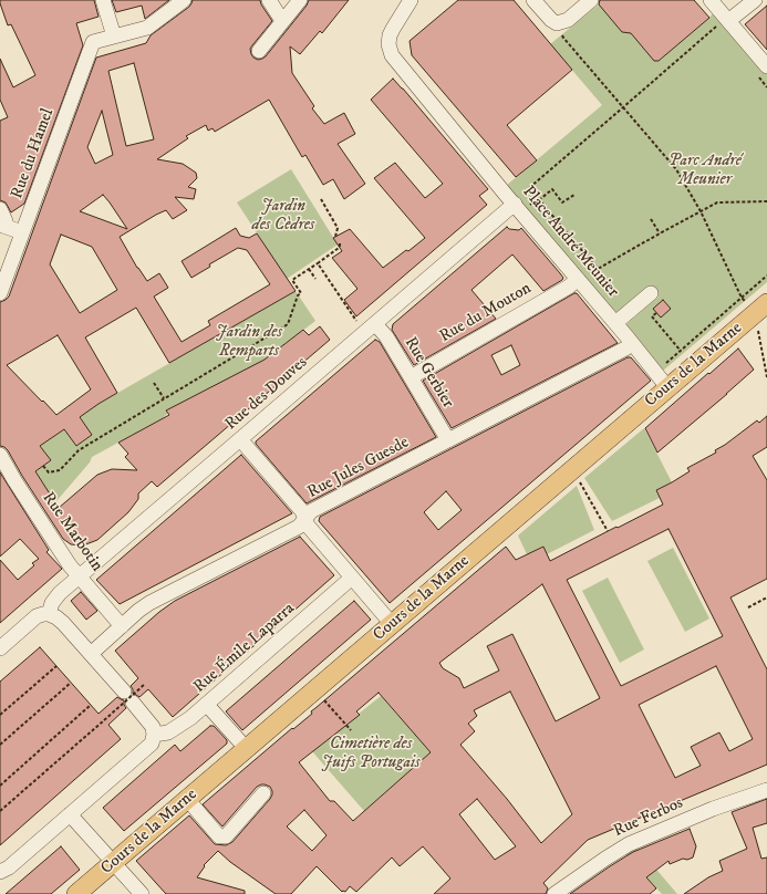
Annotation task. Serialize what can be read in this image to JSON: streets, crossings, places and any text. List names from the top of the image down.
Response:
{
  "streets": {
    "main road": ["Cours de la Marne"],
    "street": [
      "Rue du Hamel",
      "Place André Meunier",
      "Rue du Mouton",
      "Rue Gerbier",
      "Rue des Douves",
      "Rue Jules Guesde",
      "Rue Marbotin",
      "Rue Émile Laparra",
      "Rue Ferbos"
    ]
  },
  "crossings": [
    ["Place André Meunier", "Rue du Mouton"],
    ["Place André Meunier", "Cours de la Marne"],
    ["Place André Meunier", "Rue des Douves"],
    ["Place André Meunier", "Rue Jules Guesde"],
    ["Rue du Mouton", "Rue Gerbier"],
    ["Rue Gerbier", "Rue des Douves"],
    ["Rue Gerbier", "Rue Jules Guesde"],
    ["Rue des Douves", "Rue Marbotin"],
    ["Rue Jules Guesde", "Rue Marbotin"]
  ],
  "parks": [
    "Parc André Meunier",
    "Jardin des Cèdres",
    "Jardin des Remparts",
    "Cimetière des Juifs Portugais"
  ]
}
